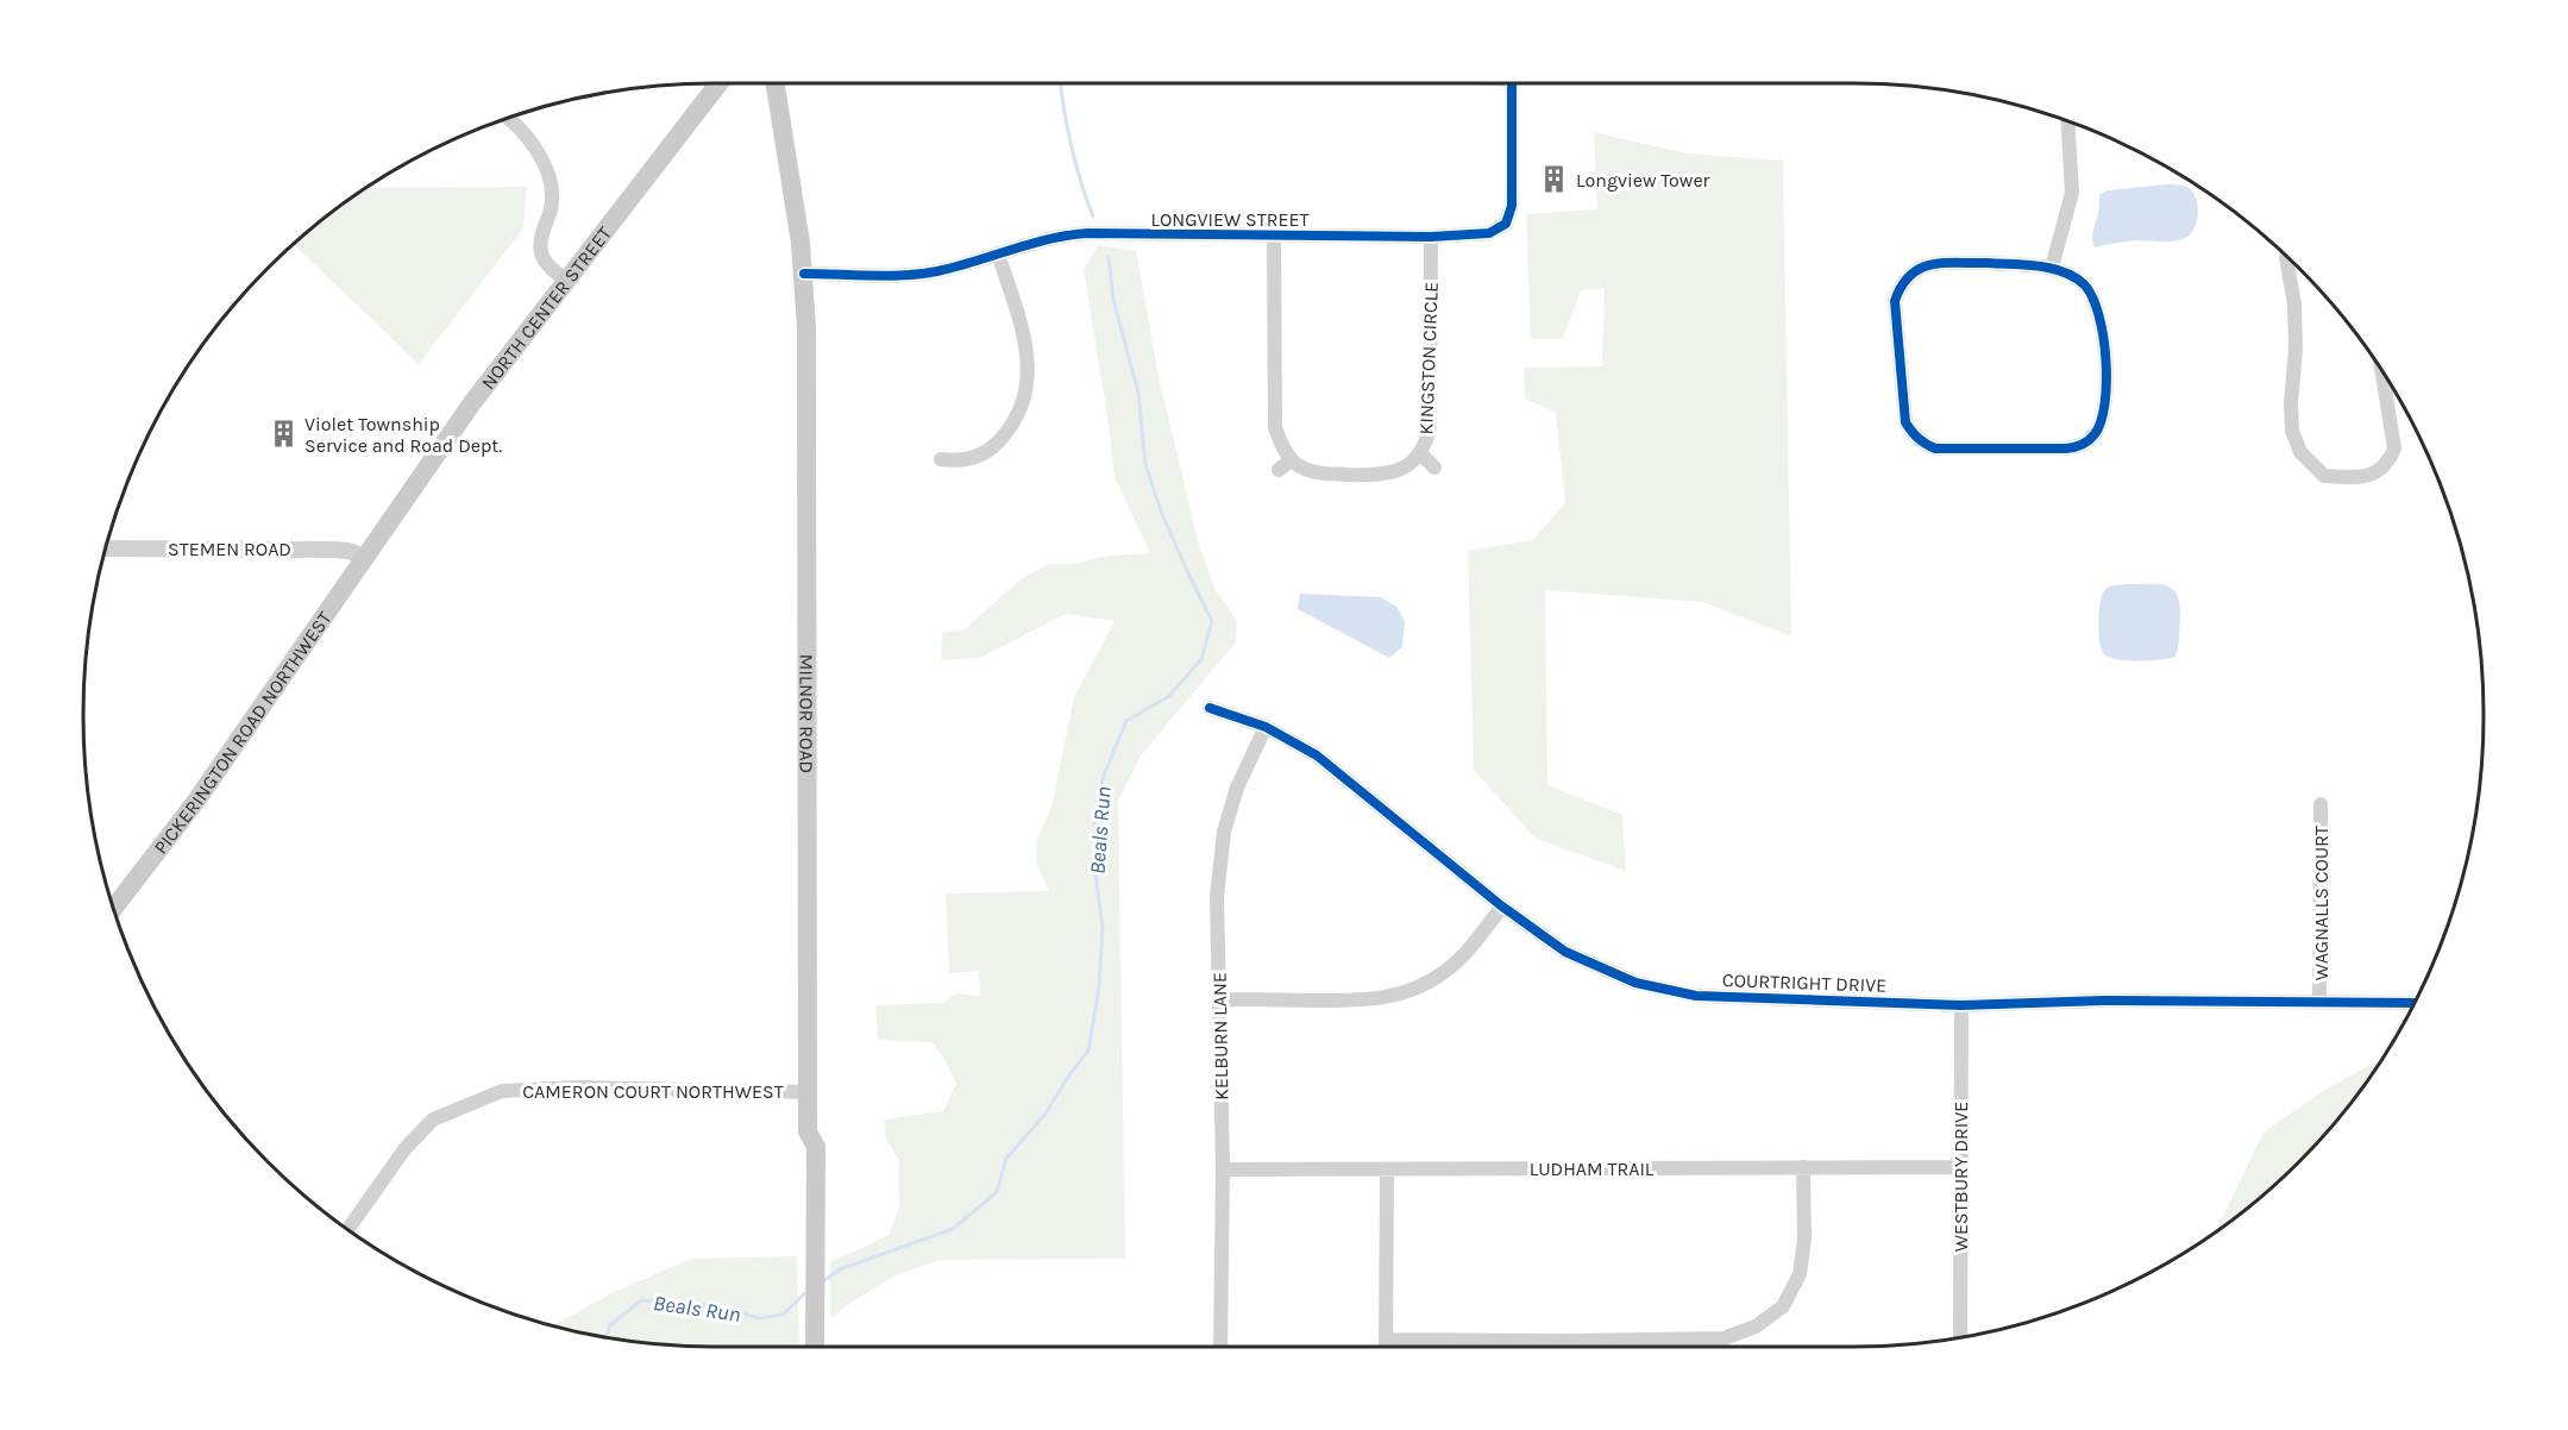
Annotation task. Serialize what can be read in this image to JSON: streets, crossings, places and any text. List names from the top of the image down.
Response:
{
  "streets": {
    "main road": ["NORTH CENTER STREET", "MILNOR ROAD", "PICKERINGTON ROAD NORTHWEST"],
    "street": [
      "LONGVIEW STREET",
      "KINGSTON CIRCLE",
      "STEMEN ROAD",
      "WAGNALLS COURT",
      "COURTRIGHT DRIVE",
      "KELBURN LANE",
      "CAMERON COURT NORTHWEST",
      "LUDHAM TRAIL",
      "WESTBURY DRIVE"
    ]
  },
  "crossings": [
    ["LONGVIEW STREET", "KINGSTON CIRCLE"],
    ["LONGVIEW STREET", "MILNOR ROAD"],
    ["NORTH CENTER STREET", "STEMEN ROAD"],
    ["NORTH CENTER STREET", "PICKERINGTON ROAD NORTHWEST"],
    ["STEMEN ROAD", "PICKERINGTON ROAD NORTHWEST"],
    ["MILNOR ROAD", "CAMERON COURT NORTHWEST"],
    ["WAGNALLS COURT", "COURTRIGHT DRIVE"],
    ["COURTRIGHT DRIVE", "KELBURN LANE"],
    ["COURTRIGHT DRIVE", "WESTBURY DRIVE"],
    ["KELBURN LANE", "LUDHAM TRAIL"],
    ["LUDHAM TRAIL", "WESTBURY DRIVE"]
  ],
  "water": ["Beals Run"],
  "places": {
    "building": ["Longview Tower", "Violet Township Service and Road Dept."]
  }
}
